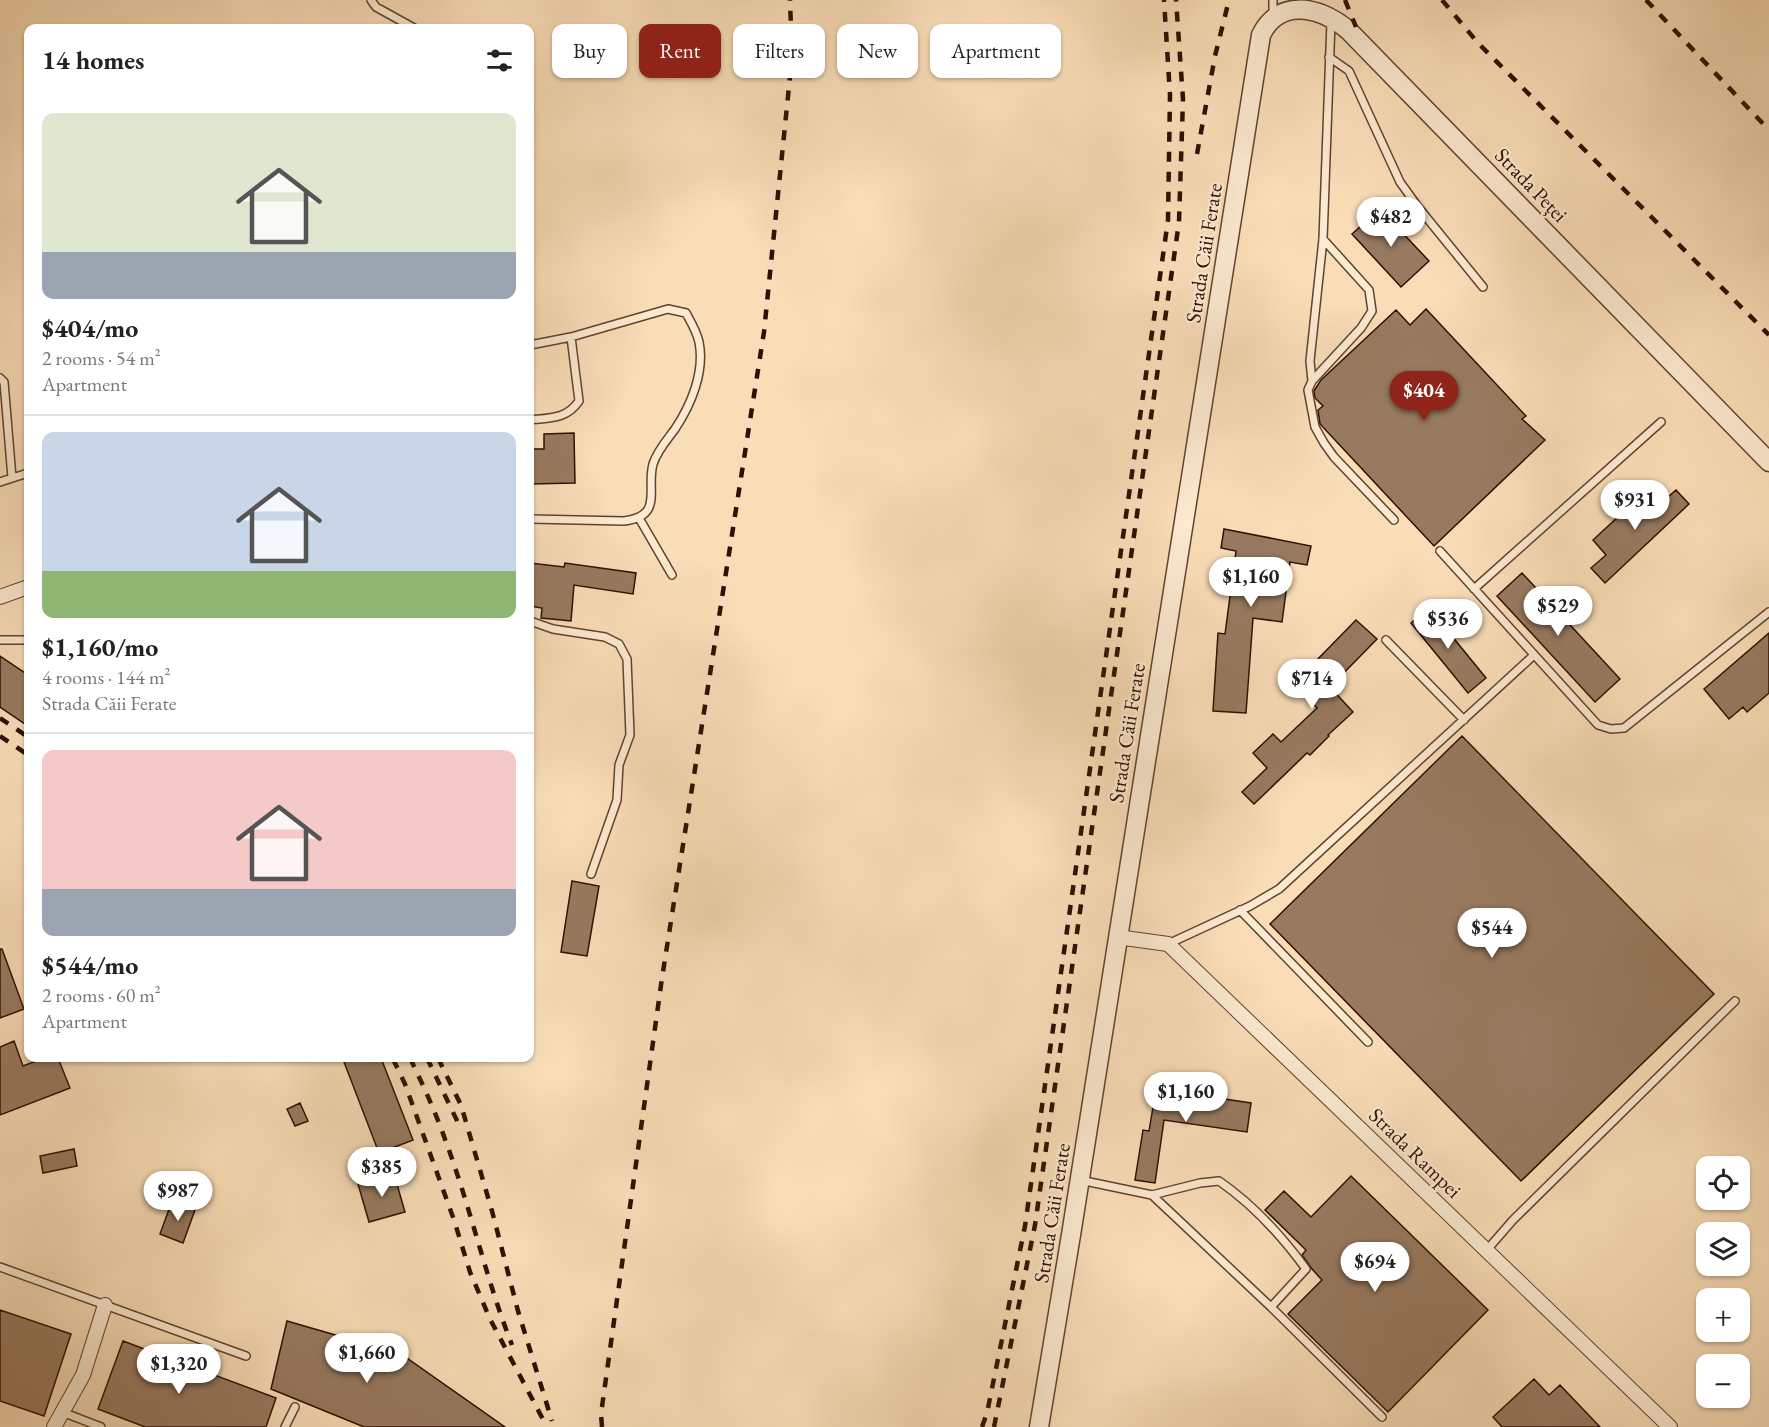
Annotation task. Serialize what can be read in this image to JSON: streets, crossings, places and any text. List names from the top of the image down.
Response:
{
  "streets": {
    "street": ["Strada Peței", "Strada Căii Ferate", "Strada Rampei"]
  },
  "crossings": [
    ["Strada Peței", "Strada Căii Ferate"]
  ],
  "page": {
    "chip": [
      "Buy",
      "Rent",
      "Filters",
      "New",
      "Apartment"
    ],
    "heading": "14 homes",
    "list": [
      {
        "name": "$404/mo",
        "note": "2 rooms · 54 m² · Apartment"
      },
      {
        "name": "$1,160/mo",
        "note": "4 rooms · 144 m² · Strada Căii Ferate"
      },
      {
        "name": "$544/mo",
        "note": "2 rooms · 60 m² · Apartment"
      }
    ],
    "price": [
      "$482",
      "$404",
      "$931",
      "$1,160",
      "$529",
      "$536",
      "$714",
      "$544",
      "$1,160",
      "$385",
      "$987",
      "$694",
      "$1,660",
      "$1,320"
    ],
    "map_buttons": ["+", "−"]
  }
}
